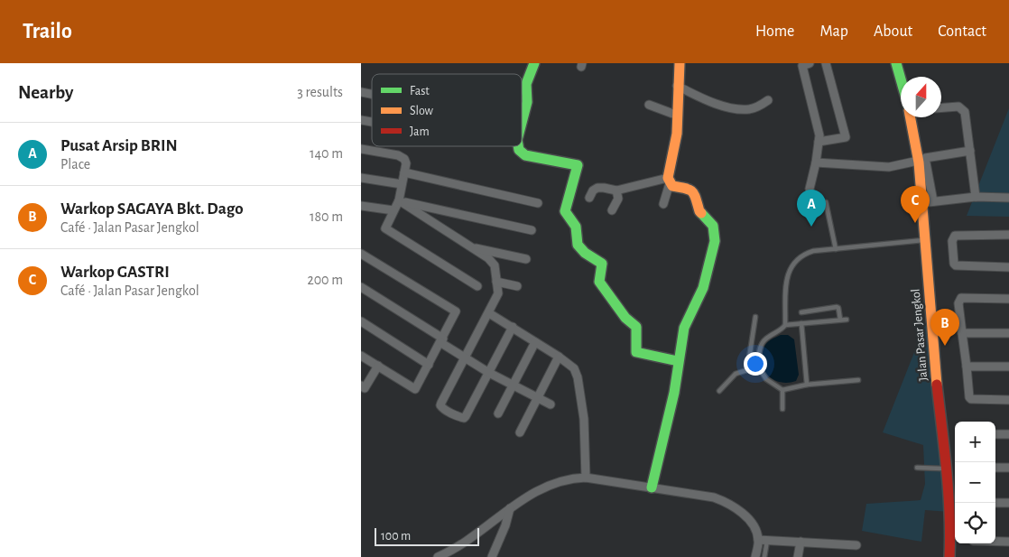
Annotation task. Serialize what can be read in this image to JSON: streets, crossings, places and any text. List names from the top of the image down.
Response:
{
  "streets": {
    "street": ["Jalan Pasar Jengkol"]
  },
  "legend": ["Fast", "Slow", "Jam"],
  "scale_bar": "100 m",
  "north": "top",
  "page": {
    "header": "Trailo",
    "nav": [
      "Home",
      "Map",
      "About",
      "Contact"
    ],
    "heading": ["Nearby", "3 results"],
    "list": [
      {
        "mark": "A",
        "name": "Pusat Arsip BRIN",
        "note": "Place",
        "value": "140 m"
      },
      {
        "mark": "B",
        "name": "Warkop SAGAYA Bkt. Dago",
        "note": "Café · Jalan Pasar Jengkol",
        "value": "180 m"
      },
      {
        "mark": "C",
        "name": "Warkop GASTRI",
        "note": "Café · Jalan Pasar Jengkol",
        "value": "200 m"
      }
    ],
    "pins": ["C", "A", "B"],
    "map_buttons": ["+", "−"],
    "scale": "100 m"
  }
}
